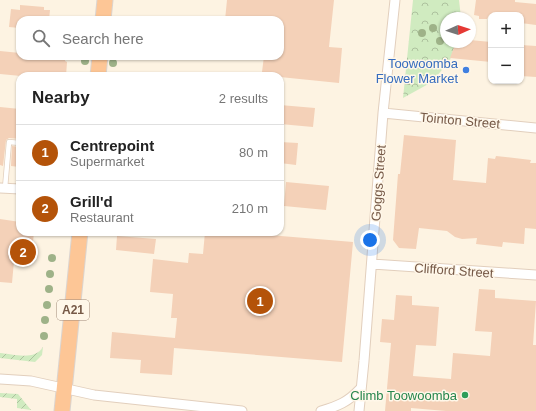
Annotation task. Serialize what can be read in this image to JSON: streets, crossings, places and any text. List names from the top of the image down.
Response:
{
  "streets": {
    "highway": ["A21"],
    "street": ["Tointon Street", "Goggs Street", "Clifford Street"]
  },
  "crossings": [
    ["Tointon Street", "Goggs Street"],
    ["Goggs Street", "Clifford Street"]
  ],
  "places": ["Toowoomba Flower Market", "Climb Toowoomba"],
  "north": "right",
  "page": {
    "map_buttons": ["+", "−"],
    "search": "Search here",
    "heading": ["Nearby", "2 results"],
    "list": [
      {
        "mark": "1",
        "name": "Centrepoint",
        "note": "Supermarket",
        "value": "80 m"
      },
      {
        "mark": "2",
        "name": "Grill'd",
        "note": "Restaurant",
        "value": "210 m"
      }
    ],
    "pins": ["2", "1"]
  }
}
